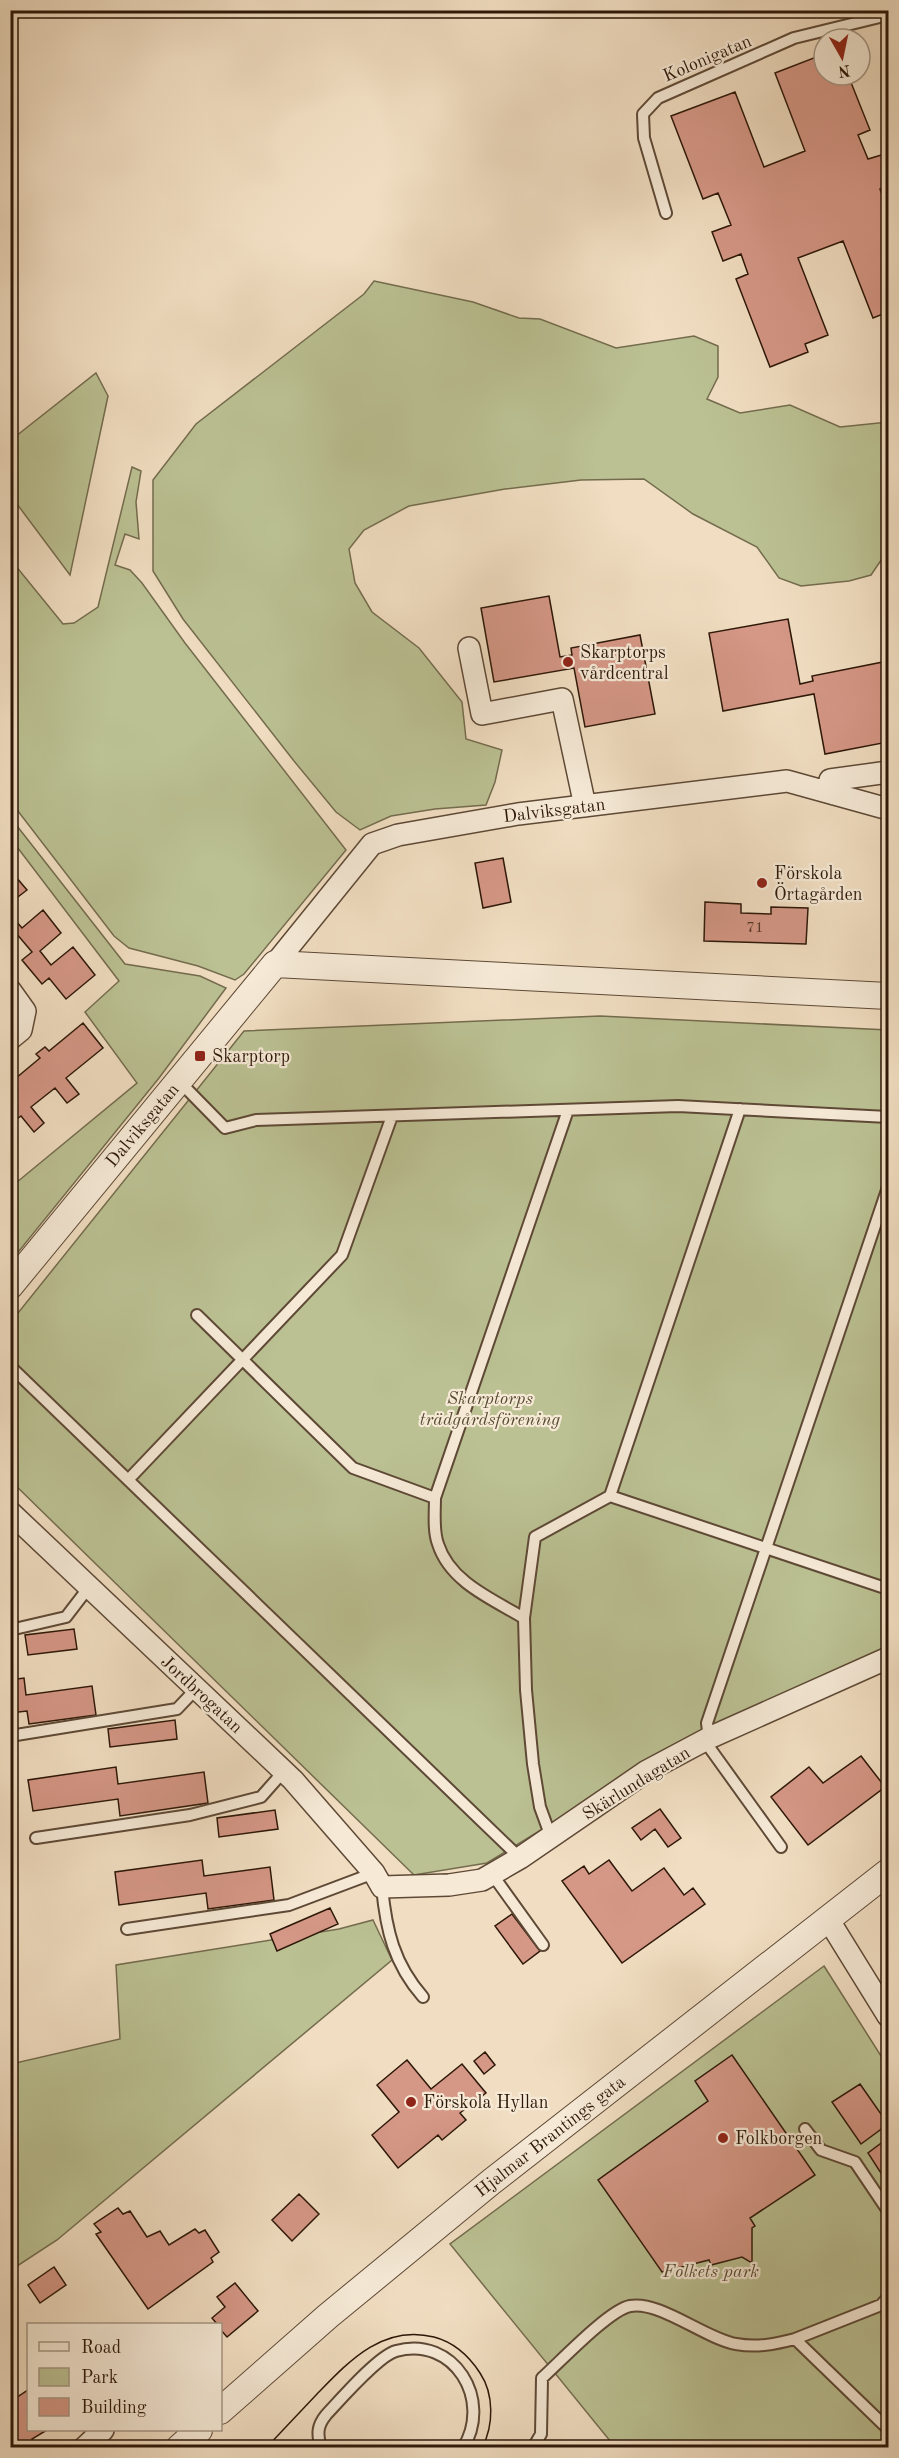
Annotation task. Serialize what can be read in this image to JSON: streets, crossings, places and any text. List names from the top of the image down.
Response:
{
  "streets": {
    "street": [
      "Dalviksgatan",
      "Jordbrogatan",
      "Skärlundagatan",
      "Hjalmar Brantings gata"
    ],
    "lane": ["Kolonigatan"]
  },
  "crossings": [
    ["Jordbrogatan", "Skärlundagatan"]
  ],
  "parks": ["Skarptorps trädgårdsförening", "Folkets park"],
  "places": {
    "other": [
      "Skarptorps vårdcentral",
      "Förskola Örtagården",
      "Förskola Hyllan",
      "Folkborgen"
    ],
    "transit": ["Skarptorp"]
  },
  "house_numbers": ["71"],
  "legend": ["Road", "Park", "Building"],
  "north": "bottom"
}
